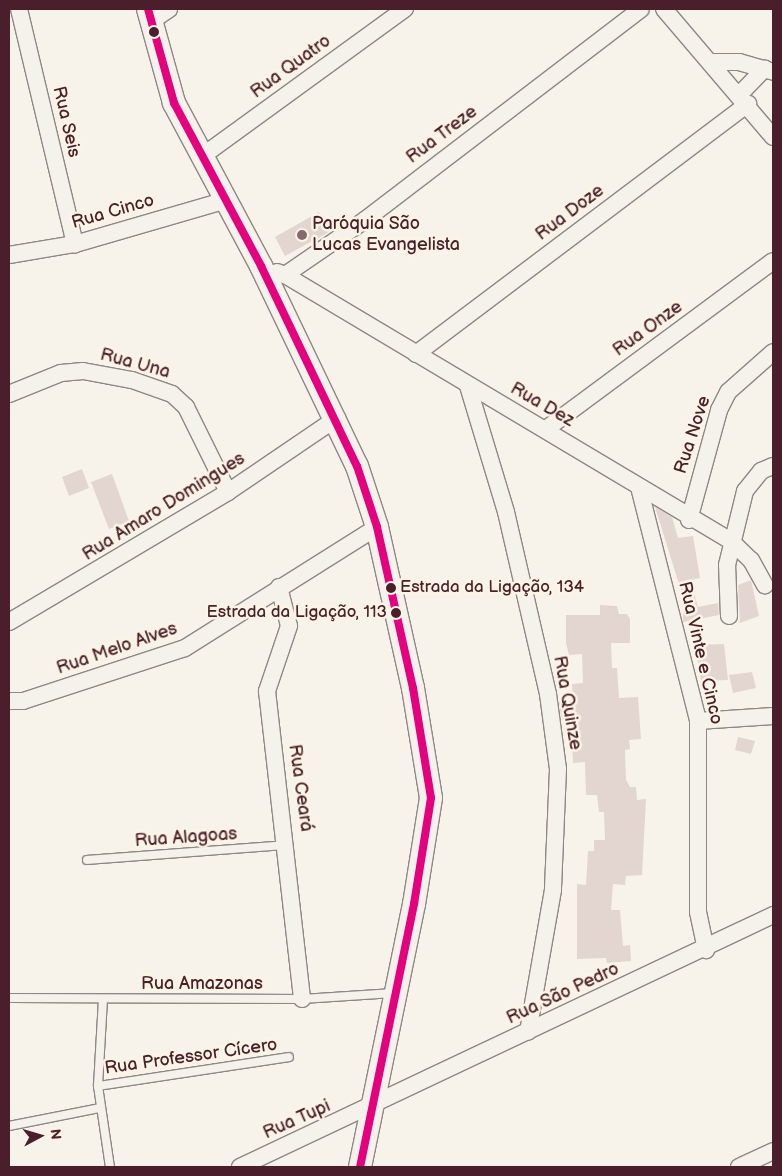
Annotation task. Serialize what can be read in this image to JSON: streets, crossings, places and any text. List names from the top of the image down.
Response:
{
  "streets": {
    "street": [
      "Rua Quatro",
      "Rua Seis",
      "Rua Treze",
      "Rua Cinco",
      "Rua Doze",
      "Rua Onze",
      "Rua Una",
      "Rua Dez",
      "Rua Nove",
      "Rua Amaro Domingues",
      "Rua Melo Alves",
      "Rua Vinte e Cinco",
      "Rua Quinze",
      "Rua Ceará",
      "Rua São Pedro",
      "Rua Tupi"
    ],
    "lane": ["Rua Alagoas", "Rua Amazonas", "Rua Professor Cícero"]
  },
  "crossings": [
    ["Rua Seis", "Rua Cinco"],
    ["Rua Treze", "Rua Dez"],
    ["Rua Doze", "Rua Dez"],
    ["Rua Onze", "Rua Dez"],
    ["Rua Una", "Rua Amaro Domingues"],
    ["Rua Dez", "Rua Nove"],
    ["Rua Dez", "Rua Vinte e Cinco"],
    ["Rua Dez", "Rua Quinze"],
    ["Rua Melo Alves", "Rua Ceará"],
    ["Rua Vinte e Cinco", "Rua São Pedro"],
    ["Rua Quinze", "Rua São Pedro"],
    ["Rua Ceará", "Rua Alagoas"],
    ["Rua Ceará", "Rua Amazonas"],
    ["Rua São Pedro", "Rua Tupi"]
  ],
  "places": ["Paróquia São Lucas Evangelista", "Estrada da Ligação, 134", "Estrada da Ligação, 113"],
  "north": "right"
}
